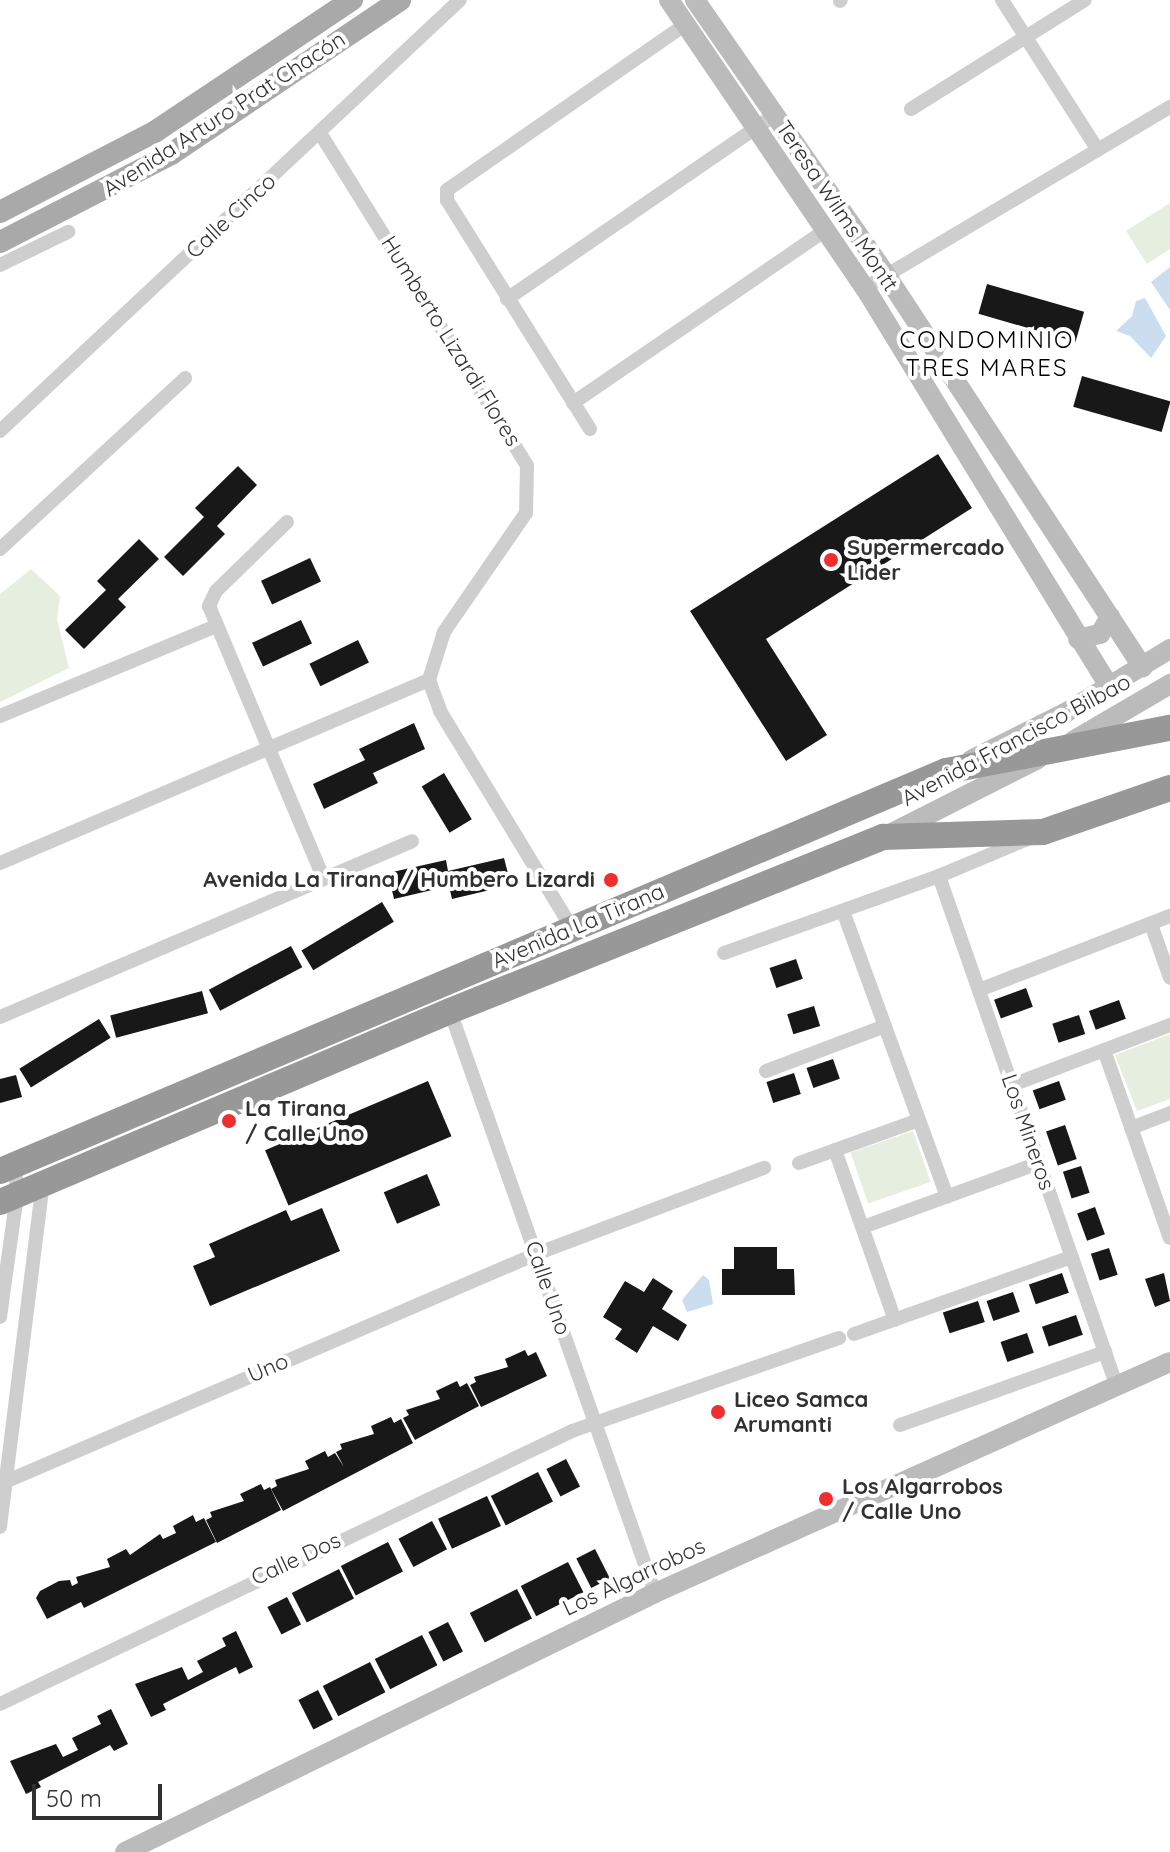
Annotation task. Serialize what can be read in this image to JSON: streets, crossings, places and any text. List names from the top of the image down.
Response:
{
  "streets": {
    "highway": ["Avenida La Tirana"],
    "main road": ["Avenida Arturo Prat Chacón"],
    "street": [
      "Teresa Wilms Montt",
      "Calle Cinco",
      "Humberto Lizardi Flores",
      "Avenida Francisco Bilbao",
      "Los Mineros",
      "Calle Uno",
      "Uno",
      "Calle Dos",
      "Los Algarrobos"
    ]
  },
  "crossings": [
    ["Teresa Wilms Montt", "Avenida Francisco Bilbao"],
    ["Calle Cinco", "Humberto Lizardi Flores"],
    ["Avenida Francisco Bilbao", "Avenida La Tirana"],
    ["Avenida La Tirana", "Los Mineros"],
    ["Avenida La Tirana", "Calle Uno"],
    ["Los Mineros", "Los Algarrobos"],
    ["Calle Uno", "Uno"],
    ["Calle Uno", "Calle Dos"],
    ["Calle Uno", "Los Algarrobos"]
  ],
  "districts": ["CONDOMINIO TRES MARES"],
  "places": [
    "Supermercado Lider",
    "Avenida La Tirana / Humbero Lizardi",
    "La Tirana / Calle Uno",
    "Liceo Samca Arumanti",
    "Los Algarrobos / Calle Uno"
  ],
  "scale_bar": "50 m"
}
